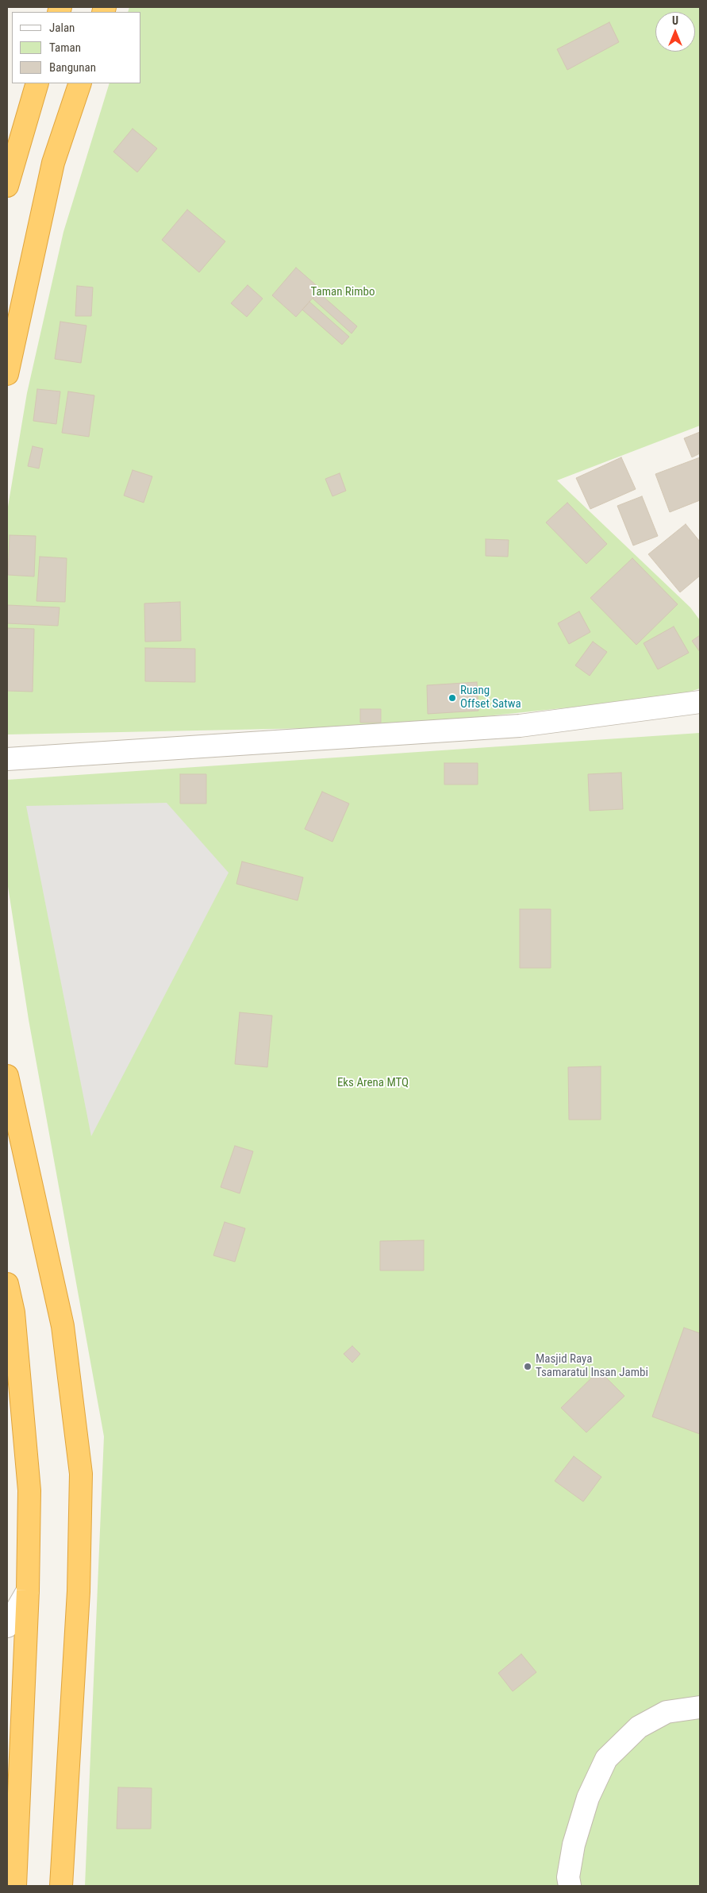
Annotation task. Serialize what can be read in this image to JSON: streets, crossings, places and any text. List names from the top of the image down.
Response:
{
  "parks": ["Taman Rimbo", "Eks Arena MTQ"],
  "places": ["Ruang Offset Satwa", "Masjid Raya Tsamaratul Insan Jambi"],
  "legend": ["Jalan", "Taman", "Bangunan"],
  "north": "top"
}
